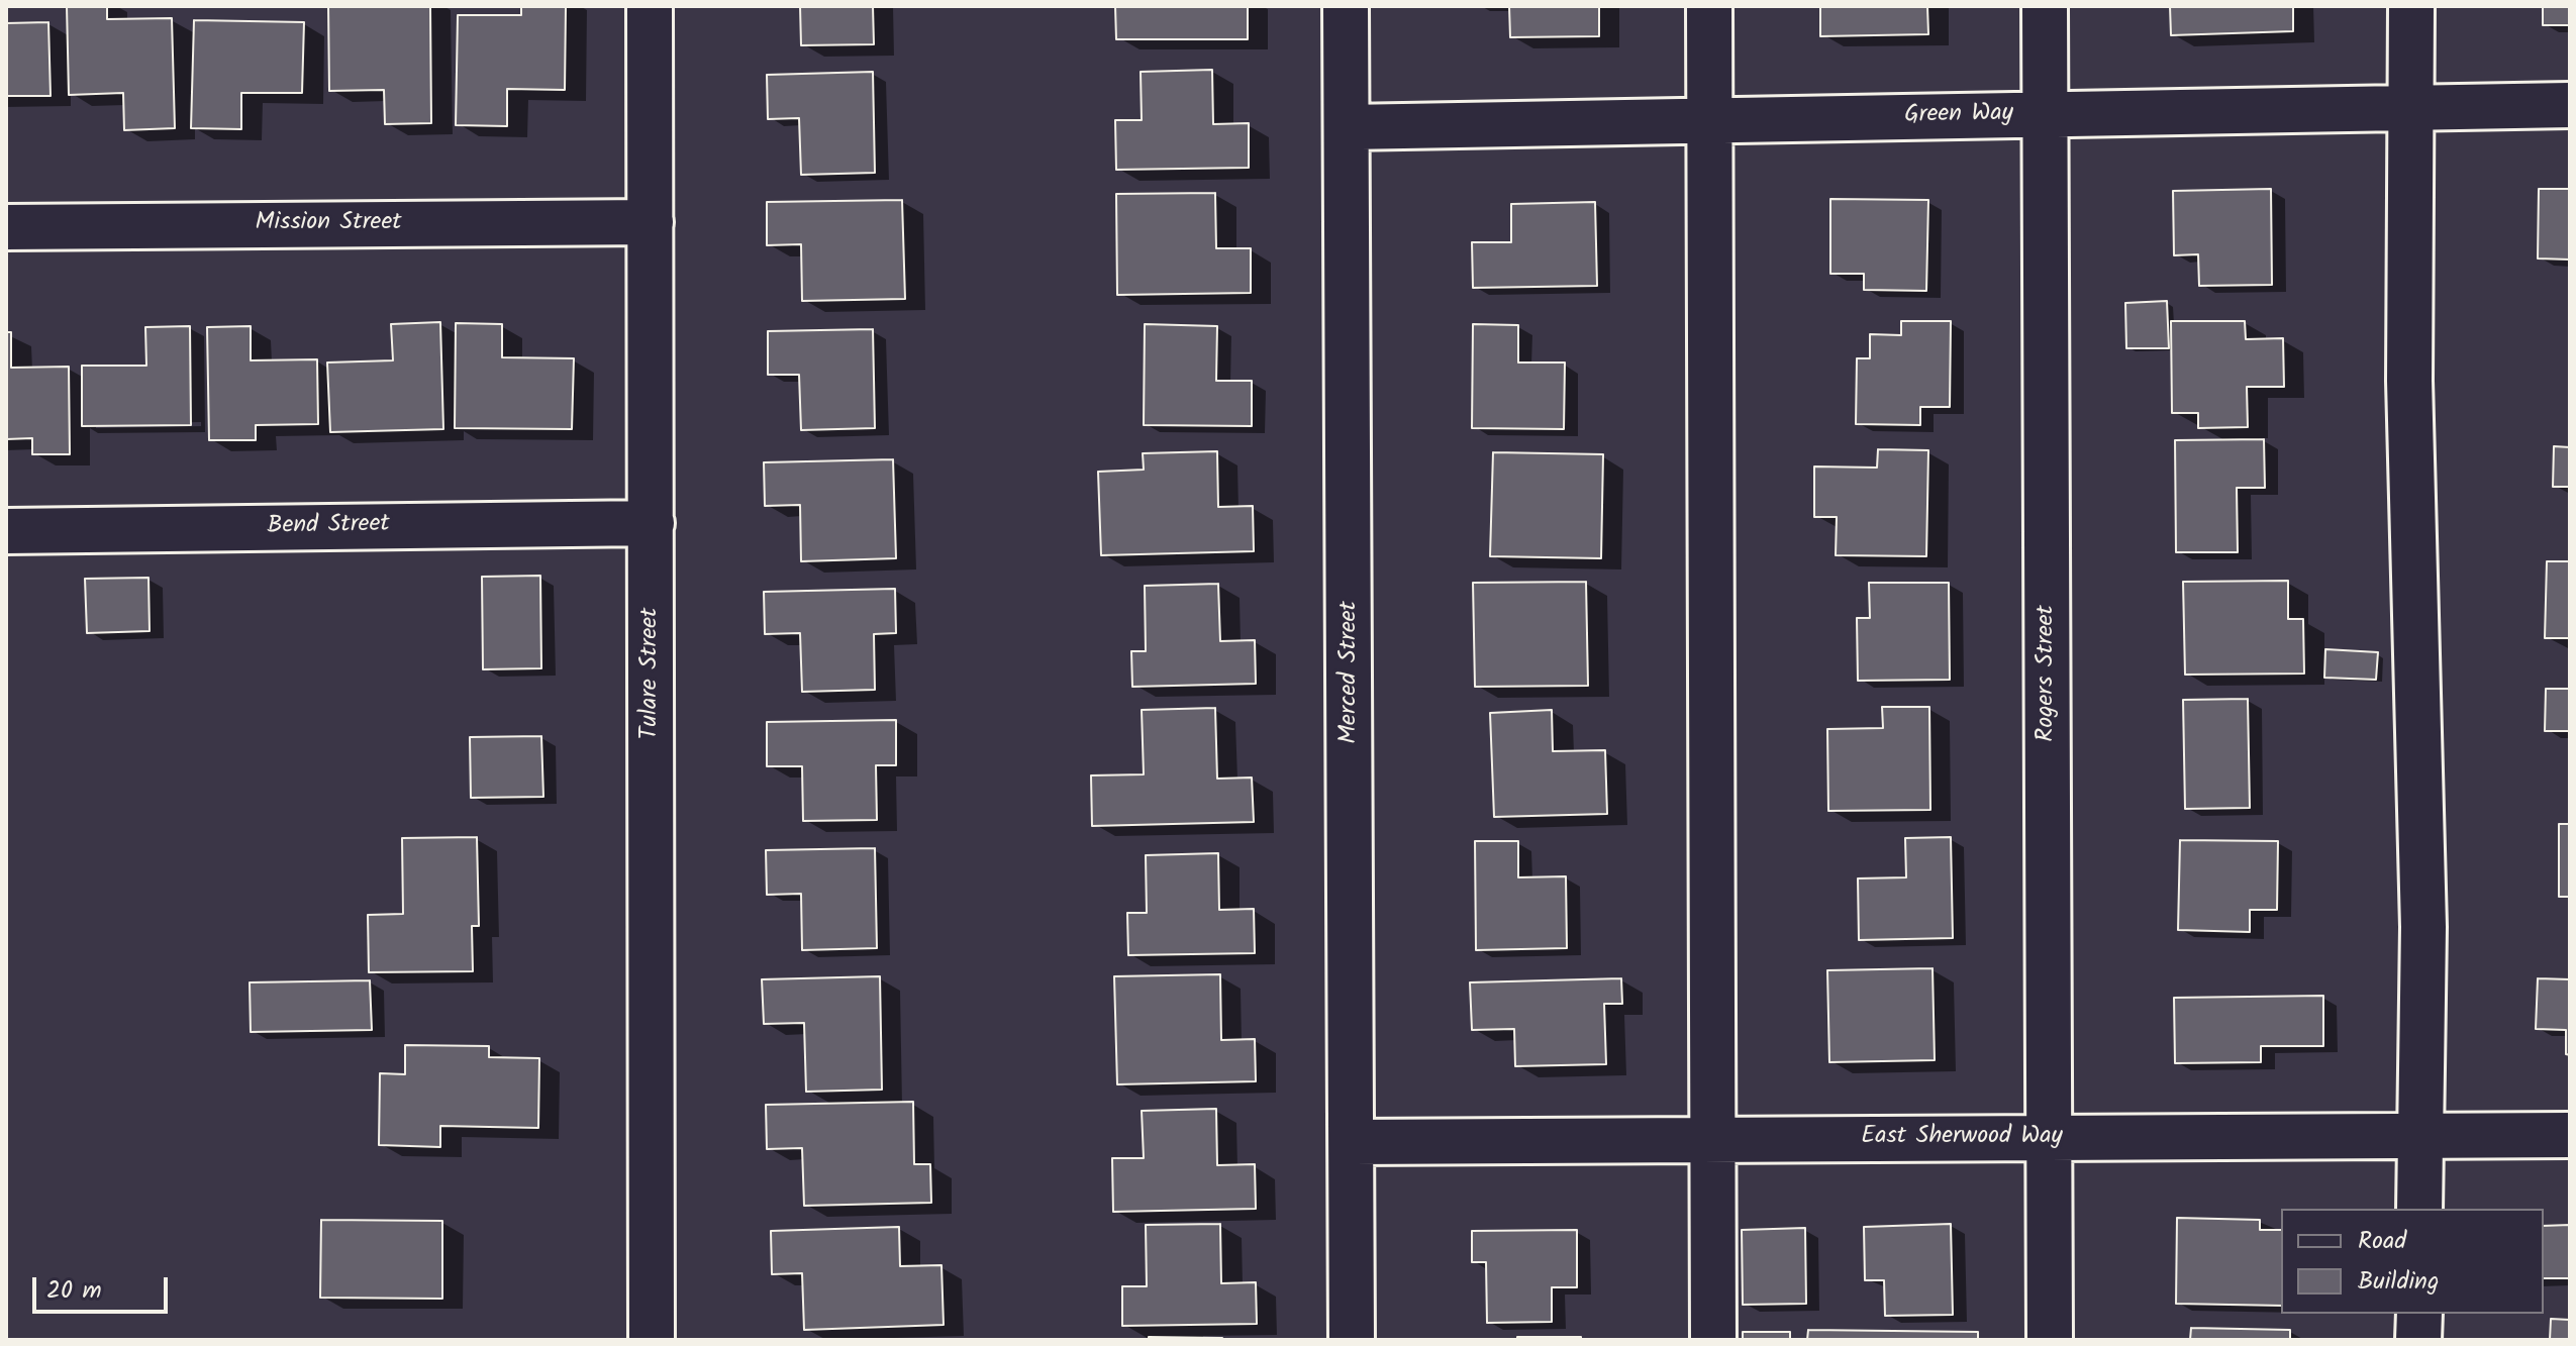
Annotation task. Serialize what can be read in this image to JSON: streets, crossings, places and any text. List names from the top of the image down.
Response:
{
  "streets": {
    "street": [
      "Green Way",
      "Mission Street",
      "Bend Street",
      "Merced Street",
      "Tulare Street",
      "Rogers Street",
      "East Sherwood Way"
    ]
  },
  "crossings": [
    ["Green Way", "Merced Street"],
    ["Green Way", "Rogers Street"],
    ["Mission Street", "Tulare Street"],
    ["Bend Street", "Tulare Street"],
    ["Merced Street", "East Sherwood Way"],
    ["Rogers Street", "East Sherwood Way"]
  ],
  "legend": ["Road", "Building"],
  "scale_bar": "20 m"
}
